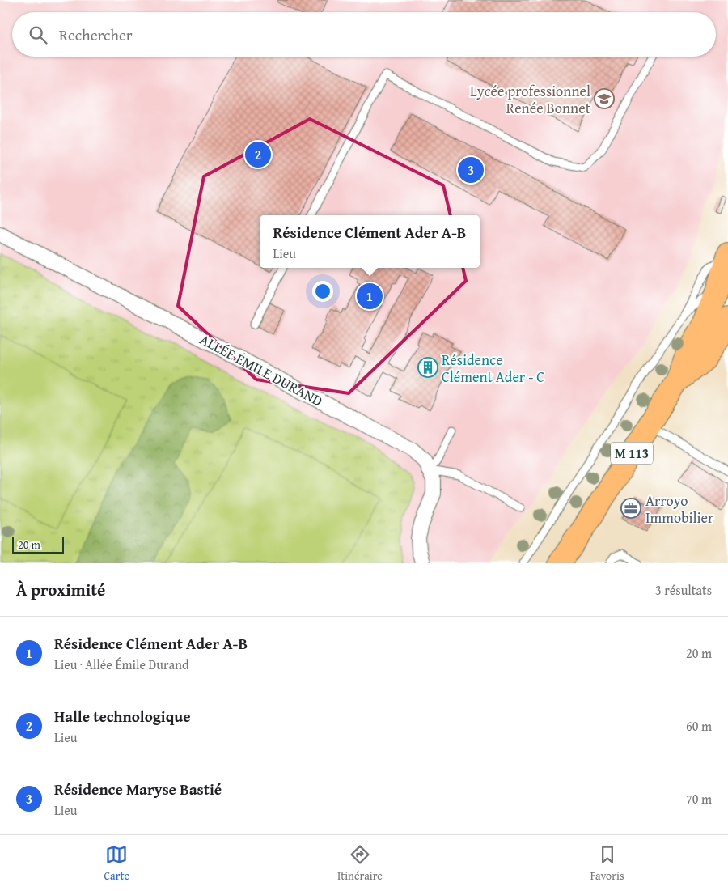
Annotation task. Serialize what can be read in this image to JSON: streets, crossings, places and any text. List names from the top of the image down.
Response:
{
  "streets": {
    "main road": ["M 113"],
    "street": ["ALLÉE ÉMILE DURAND"]
  },
  "places": {
    "school or university": ["Lycée professionnel Renée Bonnet"],
    "building": ["Résidence Clément Ader - C"],
    "office": ["Arroyo Immobilier"]
  },
  "scale_bar": "20 m",
  "page": {
    "search": "Rechercher",
    "pins": ["2", "3", "1"],
    "popup": ["Résidence Clément Ader A-B", "Lieu"],
    "scale": "20 m",
    "heading": ["À proximité", "3 résultats"],
    "list": [
      {
        "mark": "1",
        "name": "Résidence Clément Ader A-B",
        "note": "Lieu · Allée Émile Durand",
        "value": "20 m"
      },
      {
        "mark": "2",
        "name": "Halle technologique",
        "note": "Lieu",
        "value": "60 m"
      },
      {
        "mark": "3",
        "name": "Résidence Maryse Bastié",
        "note": "Lieu",
        "value": "70 m"
      }
    ],
    "nav": ["Carte", "Itinéraire", "Favoris"]
  }
}
